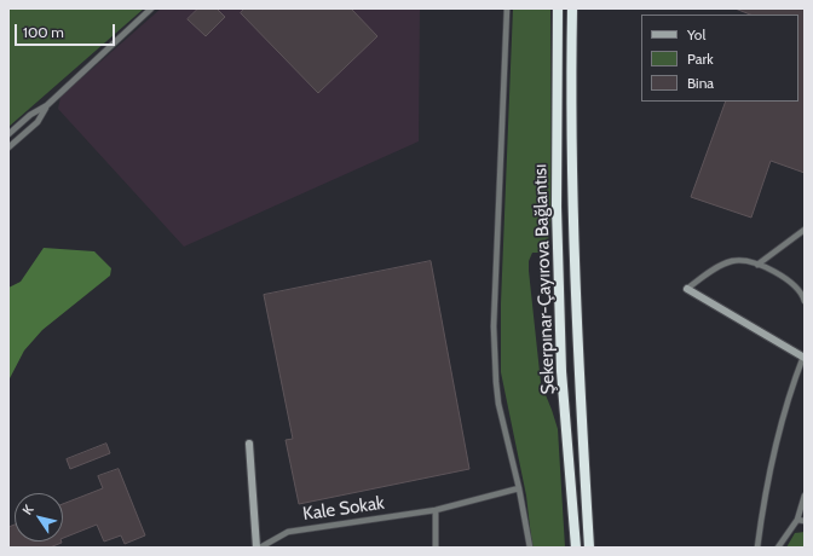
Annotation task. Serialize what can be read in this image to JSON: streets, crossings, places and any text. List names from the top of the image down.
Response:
{
  "streets": {
    "highway": ["Şekerpınar-Çayırova Bağlantısı"],
    "street": ["Kale Sokak"]
  },
  "legend": ["Yol", "Park", "Bina"],
  "scale_bar": "100 m",
  "north": "top left"
}
